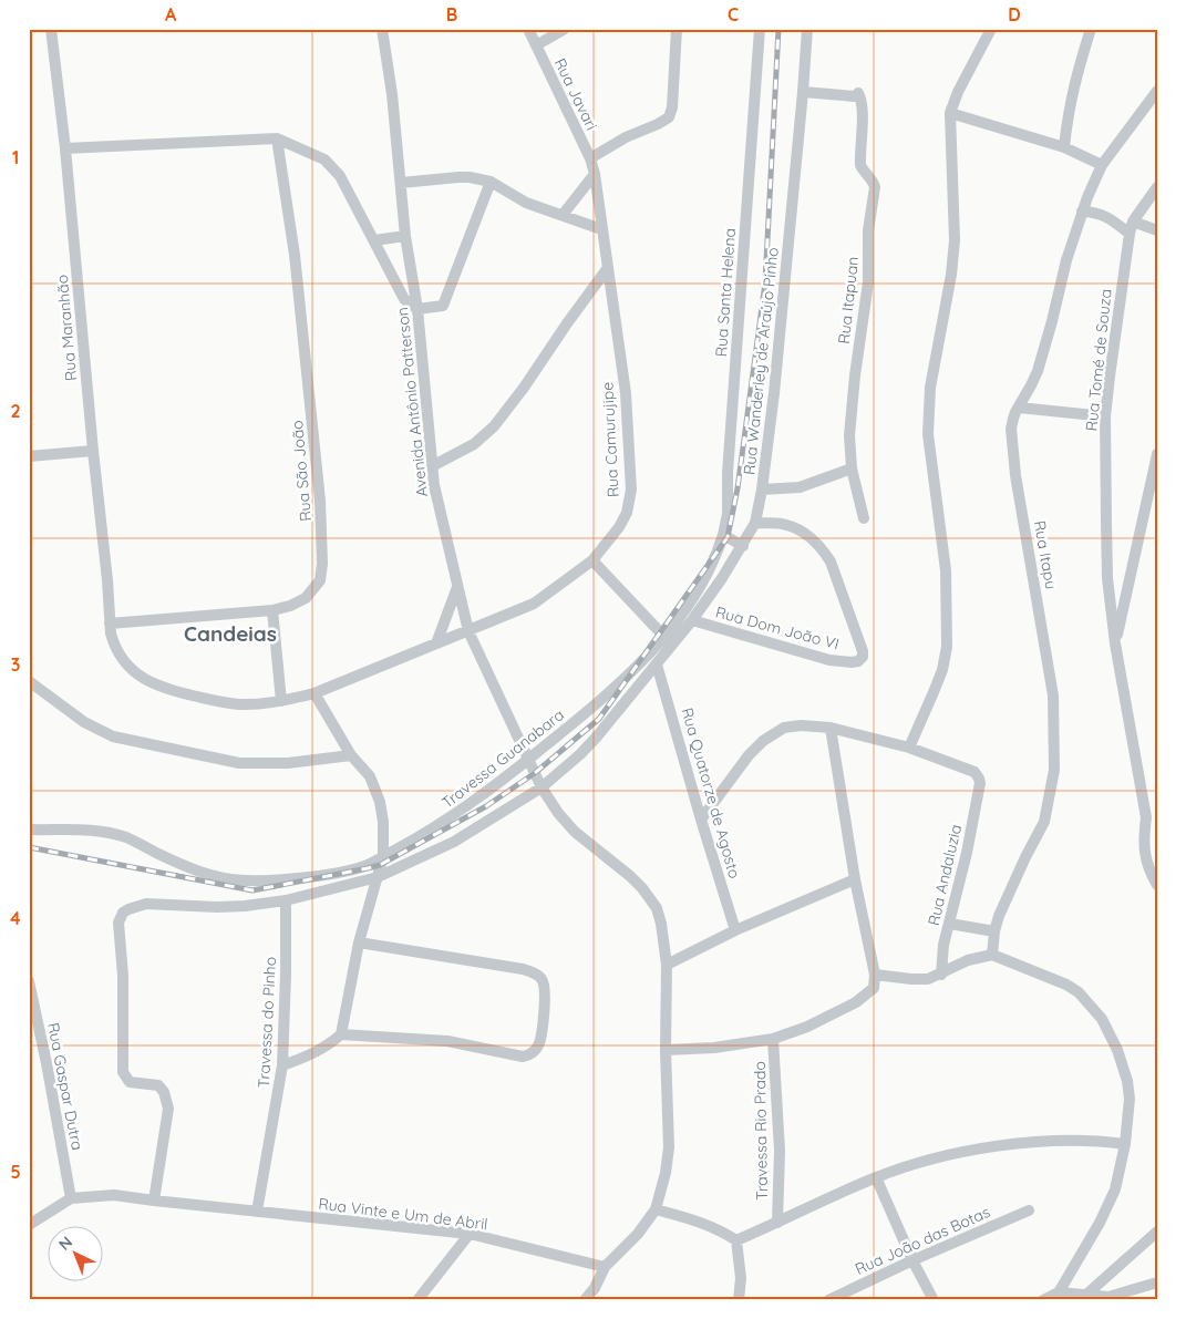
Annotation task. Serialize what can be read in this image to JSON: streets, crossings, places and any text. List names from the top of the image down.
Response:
{
  "streets": {
    "street": [
      "Rua Javari",
      "Rua Santa Helena",
      "Rua Itapuan",
      "Rua Maranhão",
      "Rua Tomé de Souza",
      "Rua Wanderley de Araújo Pinho",
      "Avenida Antônio Patterson",
      "Rua Camurujipe",
      "Rua São João",
      "Rua Itapu",
      "Rua Dom João VI",
      "Travessa Guanabara",
      "Rua Quatorze de Agosto",
      "Rua Andaluzia",
      "Travessa do Pinho",
      "Rua Gaspar Dutra",
      "Travessa Rio Prado",
      "Rua Vinte e Um de Abril",
      "Rua João das Botas"
    ]
  },
  "crossings": [
    ["Rua Javari", "Rua Camurujipe"],
    ["Rua Santa Helena", "Travessa Guanabara"],
    ["Rua Itapuan", "Rua Wanderley de Araújo Pinho"],
    ["Rua Maranhão", "Rua São João"],
    ["Rua Wanderley de Araújo Pinho", "Avenida Antônio Patterson"],
    ["Rua Wanderley de Araújo Pinho", "Rua Dom João VI"],
    ["Rua Wanderley de Araújo Pinho", "Rua Quatorze de Agosto"],
    ["Rua Wanderley de Araújo Pinho", "Travessa do Pinho"],
    ["Rua Wanderley de Araújo Pinho", "Rua Vinte e Um de Abril"],
    ["Avenida Antônio Patterson", "Rua Camurujipe"],
    ["Avenida Antônio Patterson", "Travessa Guanabara"],
    ["Travessa do Pinho", "Rua Vinte e Um de Abril"],
    ["Rua Gaspar Dutra", "Rua Vinte e Um de Abril"]
  ],
  "districts": ["Candeias"],
  "north": "top left",
  "grid": {
    "columns": [
      "A",
      "B",
      "C",
      "D"
    ],
    "rows": [
      "1",
      "2",
      "3",
      "4",
      "5"
    ]
  }
}
